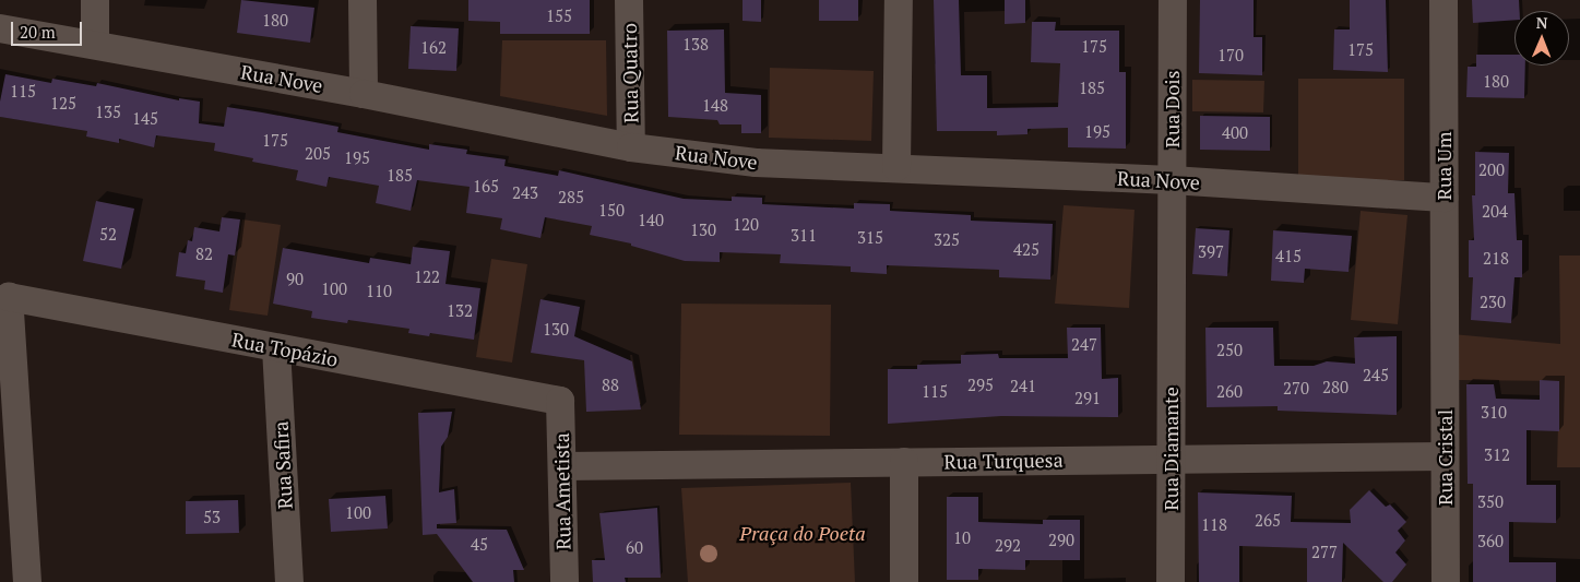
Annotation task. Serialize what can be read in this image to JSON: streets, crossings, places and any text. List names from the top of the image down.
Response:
{
  "streets": {
    "street": [
      "Rua Quatro",
      "Rua Nove",
      "Rua Dois",
      "Rua Um",
      "Rua Topázio",
      "Rua Diamante",
      "Rua Cristal",
      "Rua Turquesa",
      "Rua Safira",
      "Rua Ametista"
    ]
  },
  "crossings": [
    ["Rua Quatro", "Rua Nove"],
    ["Rua Nove", "Rua Dois"],
    ["Rua Nove", "Rua Um"],
    ["Rua Dois", "Rua Diamante"],
    ["Rua Um", "Rua Cristal"],
    ["Rua Topázio", "Rua Safira"],
    ["Rua Topázio", "Rua Ametista"],
    ["Rua Diamante", "Rua Turquesa"],
    ["Rua Cristal", "Rua Turquesa"],
    ["Rua Turquesa", "Rua Ametista"]
  ],
  "parks": ["Praça do Poeta"],
  "house_numbers": [
    "155",
    "180",
    "138",
    "175",
    "162",
    "175",
    "170",
    "180",
    "185",
    "115",
    "125",
    "148",
    "135",
    "145",
    "195",
    "400",
    "175",
    "205",
    "195",
    "200",
    "185",
    "165",
    "243",
    "285",
    "150",
    "204",
    "140",
    "120",
    "130",
    "52",
    "311",
    "315",
    "325",
    "425",
    "397",
    "82",
    "415",
    "218",
    "122",
    "90",
    "100",
    "110",
    "230",
    "132",
    "130",
    "247",
    "250",
    "245",
    "88",
    "295",
    "241",
    "280",
    "270",
    "115",
    "260",
    "291",
    "310",
    "312",
    "350",
    "100",
    "53",
    "265",
    "118",
    "10",
    "290",
    "360",
    "45",
    "292",
    "60",
    "277"
  ],
  "scale_bar": "20 m",
  "north": "top"
}
